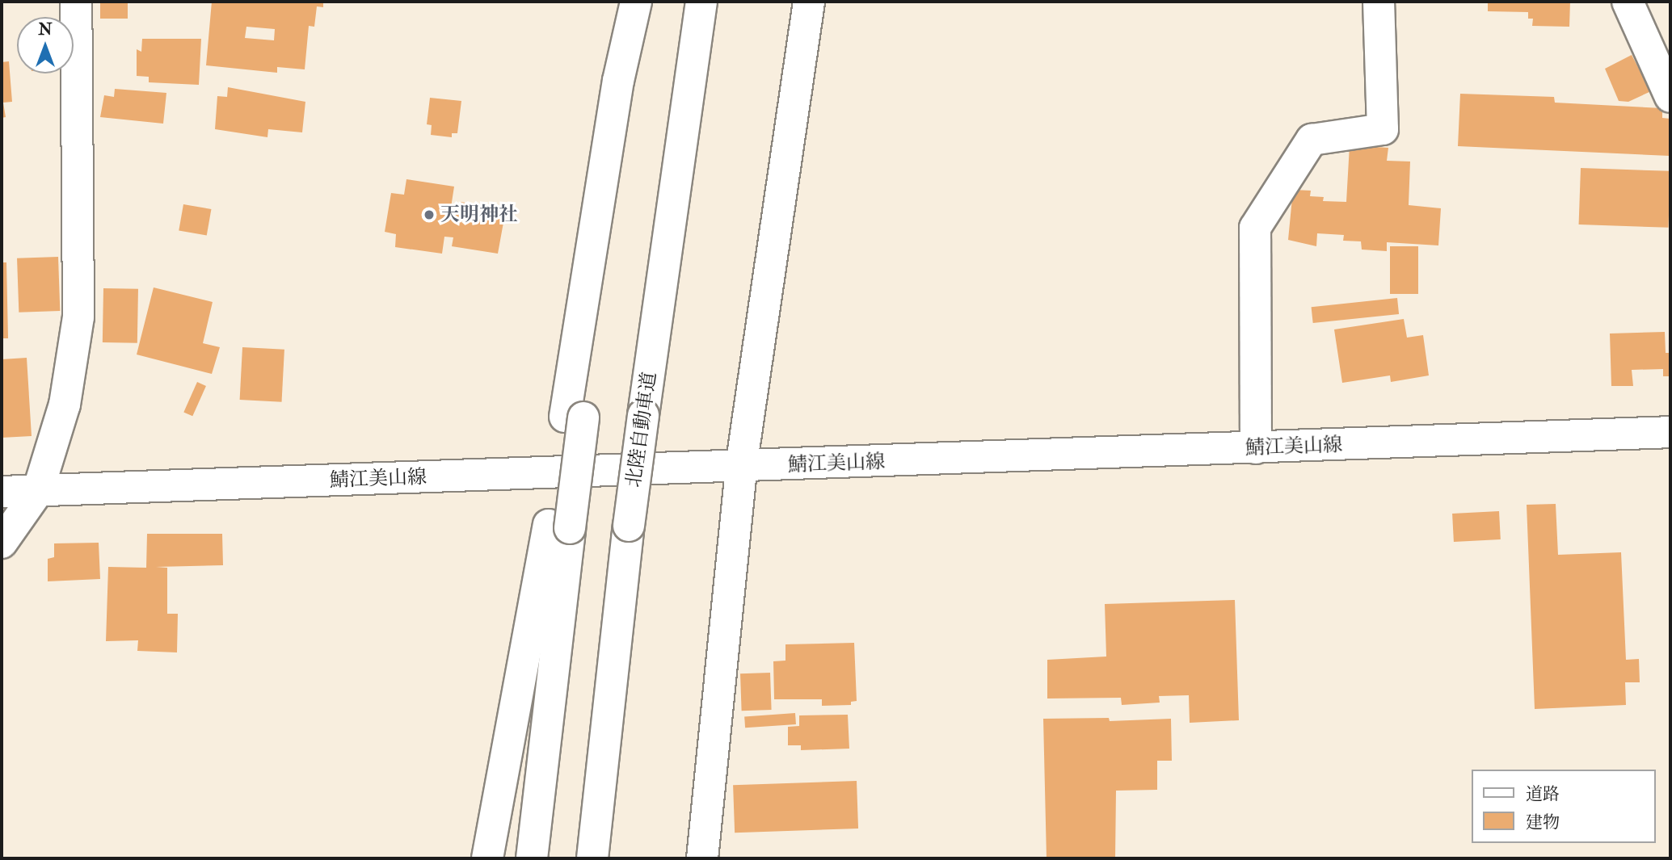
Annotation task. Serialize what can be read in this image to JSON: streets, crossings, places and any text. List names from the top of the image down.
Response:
{
  "streets": {
    "main road": ["北陸自動車道", "鯖江美山線"]
  },
  "places": ["天明神社"],
  "legend": ["道路", "建物"],
  "north": "top"
}
